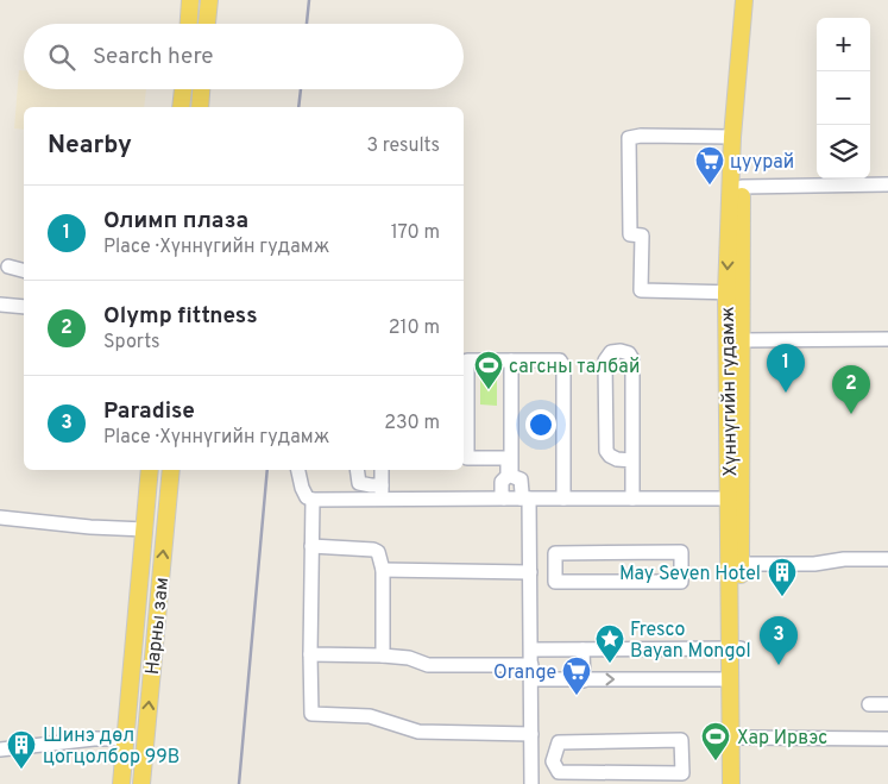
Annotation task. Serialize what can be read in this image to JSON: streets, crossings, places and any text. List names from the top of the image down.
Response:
{
  "streets": {
    "main road": ["Хүннүгийн гудамж", "Нарны зам"]
  },
  "places": {
    "supermarket": ["цуурай", "Orange"],
    "sports": ["сагсны талбай", "Хар Ирвэс"],
    "building": ["May Seven Hotel", "Шинэ дөл цогцолбор 99В"],
    "place": ["Fresco Bayan Mongol"]
  },
  "page": {
    "map_buttons": ["+", "−"],
    "search": "Search here",
    "heading": ["Nearby", "3 results"],
    "list": [
      {
        "mark": "1",
        "name": "Олимп плаза",
        "note": "Place · Хүннүгийн гудамж",
        "value": "170 m"
      },
      {
        "mark": "2",
        "name": "Olymp fittness",
        "note": "Sports",
        "value": "210 m"
      },
      {
        "mark": "3",
        "name": "Paradise",
        "note": "Place · Хүннүгийн гудамж",
        "value": "230 m"
      }
    ],
    "pins": ["1", "2", "3"]
  }
}
